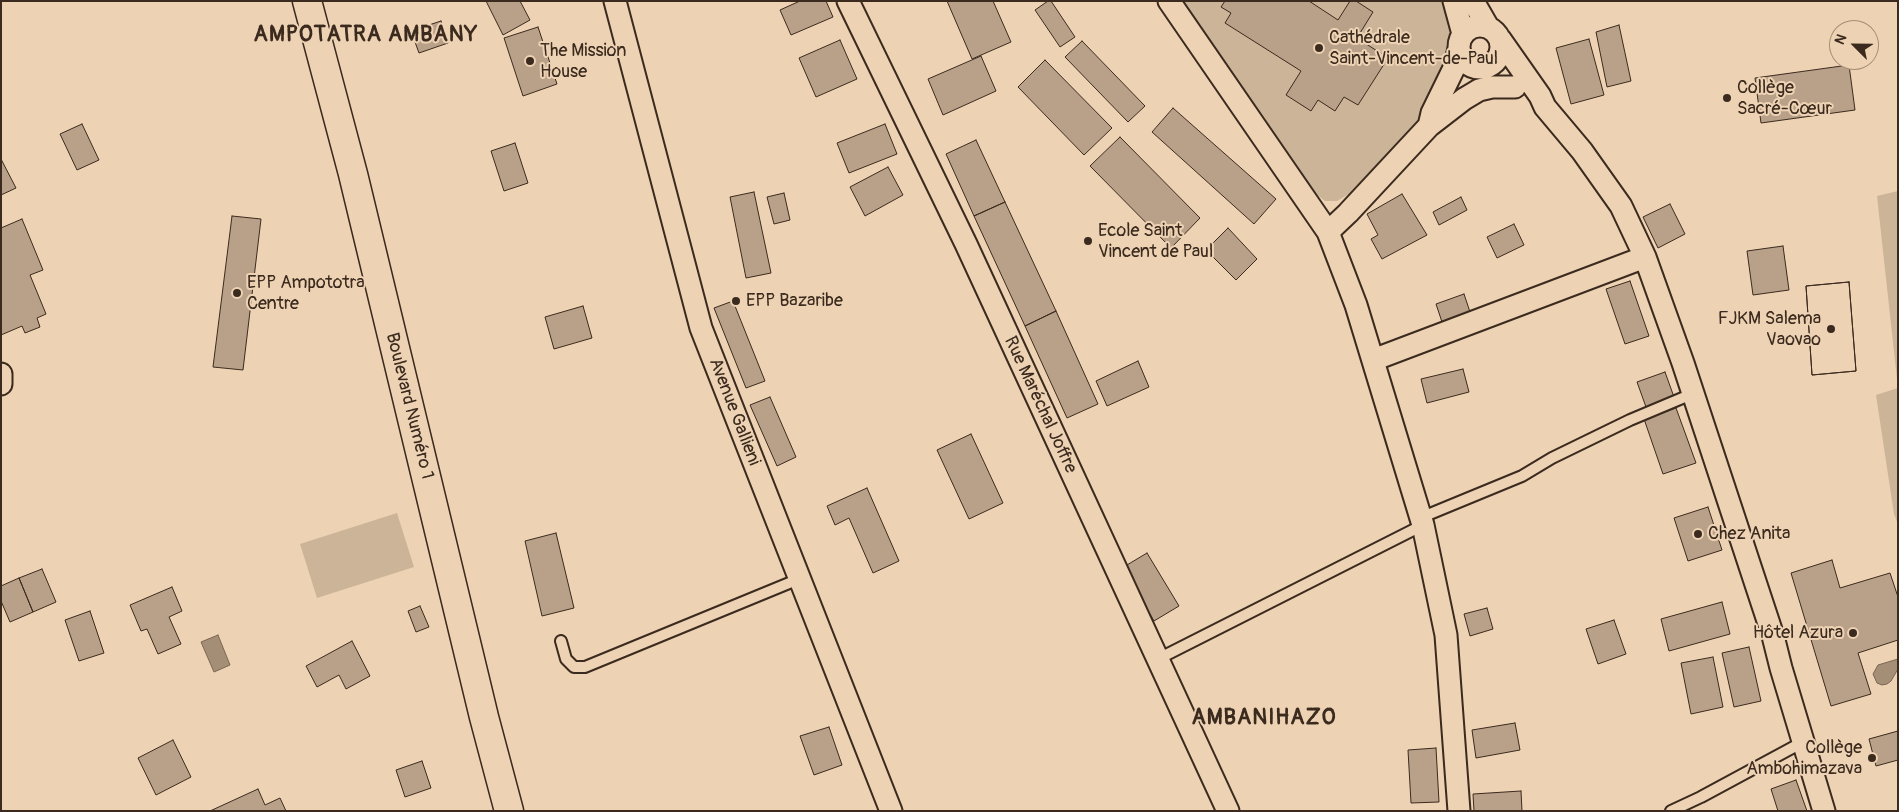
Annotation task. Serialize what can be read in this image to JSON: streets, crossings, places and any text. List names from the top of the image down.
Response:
{
  "streets": {
    "main road": ["Boulevard Numéro 1"],
    "street": ["Rue Maréchal Joffre", "Avenue Gallieni"]
  },
  "districts": ["AMPOTATRA AMBANY", "AMBANIHAZO"],
  "places": [
    "Cathédrale Saint-Vincent-de-Paul",
    "The Mission House",
    "Collège Sacré-Cœur",
    "Ecole Saint Vincent de Paul",
    "EPP Ampototra Centre",
    "EPP Bazaribe",
    "FJKM Salema Vaovao",
    "Chez Anita",
    "Hôtel Azura",
    "Collège Ambohimazava"
  ],
  "north": "top left"
}
